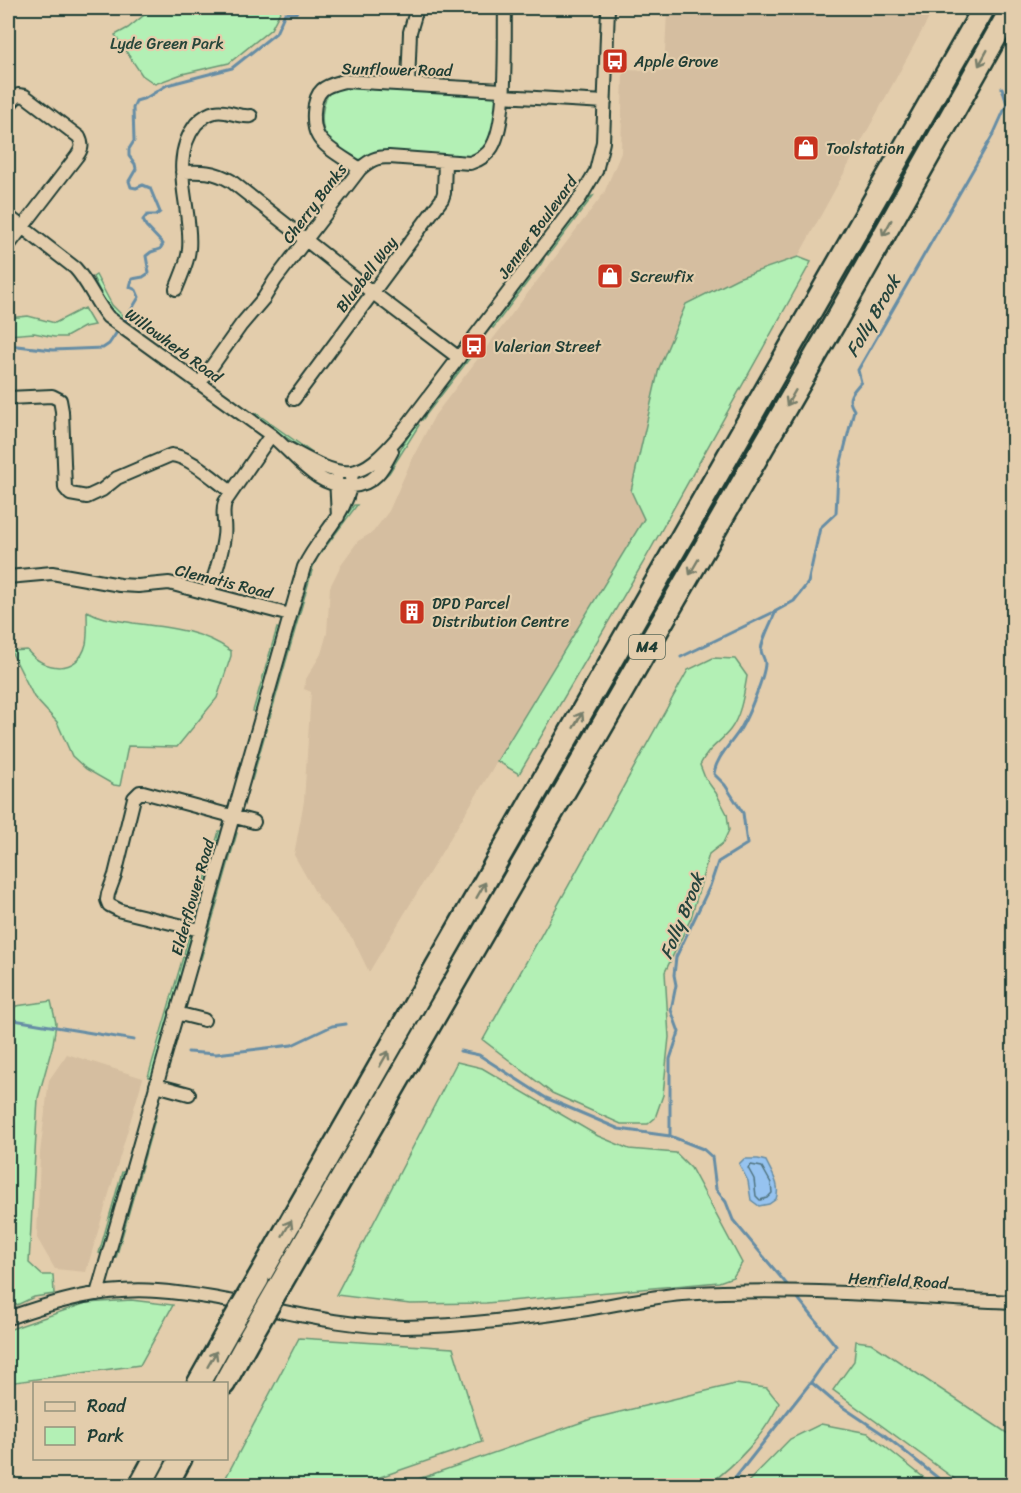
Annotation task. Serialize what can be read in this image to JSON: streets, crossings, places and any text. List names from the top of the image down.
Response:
{
  "streets": {
    "highway": ["M4"],
    "street": [
      "Sunflower Road",
      "Cherry Banks",
      "Jenner Boulevard",
      "Bluebell Way",
      "Willowherb Road",
      "Clematis Road",
      "Elderflower Road",
      "Henfield Road"
    ]
  },
  "crossings": [
    ["Sunflower Road", "Cherry Banks"],
    ["Cherry Banks", "Bluebell Way"],
    ["Cherry Banks", "Willowherb Road"],
    ["Jenner Boulevard", "Willowherb Road"],
    ["Jenner Boulevard", "Elderflower Road"],
    ["Clematis Road", "Elderflower Road"],
    ["Elderflower Road", "Henfield Road"]
  ],
  "water": ["Folly Brook"],
  "parks": ["Lyde Green Park"],
  "places": {
    "bus stop": ["Apple Grove", "Valerian Street"],
    "shop": ["Toolstation", "Screwfix"],
    "building": ["DPD Parcel Distribution Centre"]
  },
  "legend": ["Road", "Park"]
}
